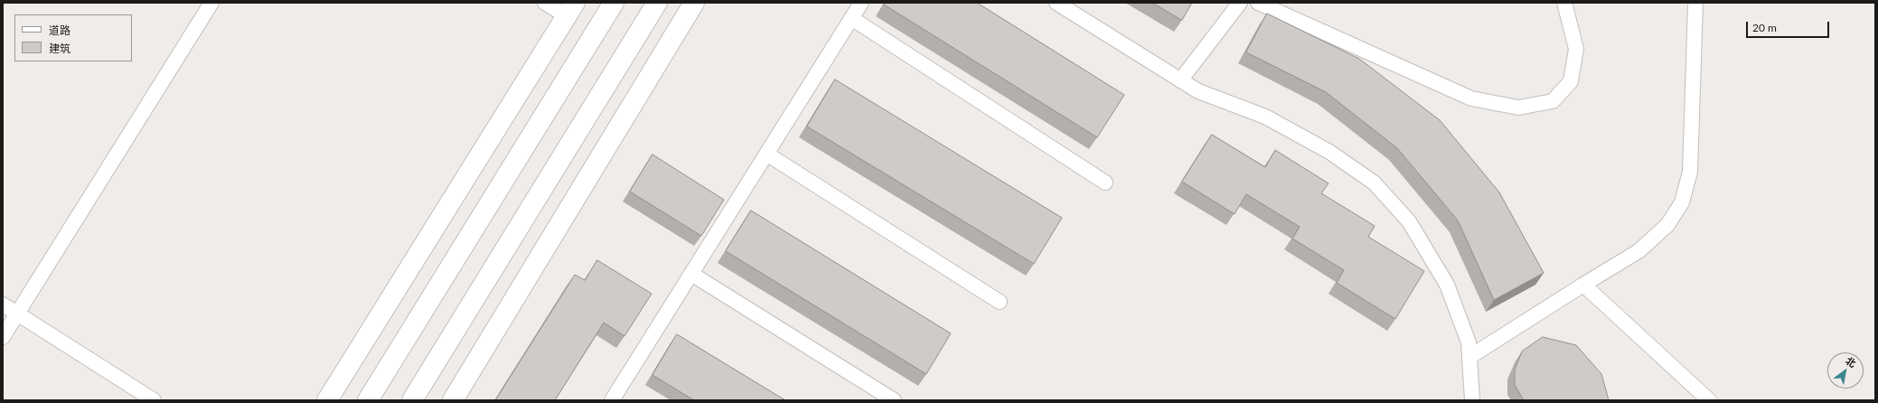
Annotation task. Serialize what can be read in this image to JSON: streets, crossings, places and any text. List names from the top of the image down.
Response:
{
  "legend": ["道路", "建筑"],
  "scale_bar": "20 m",
  "north": "top right"
}
